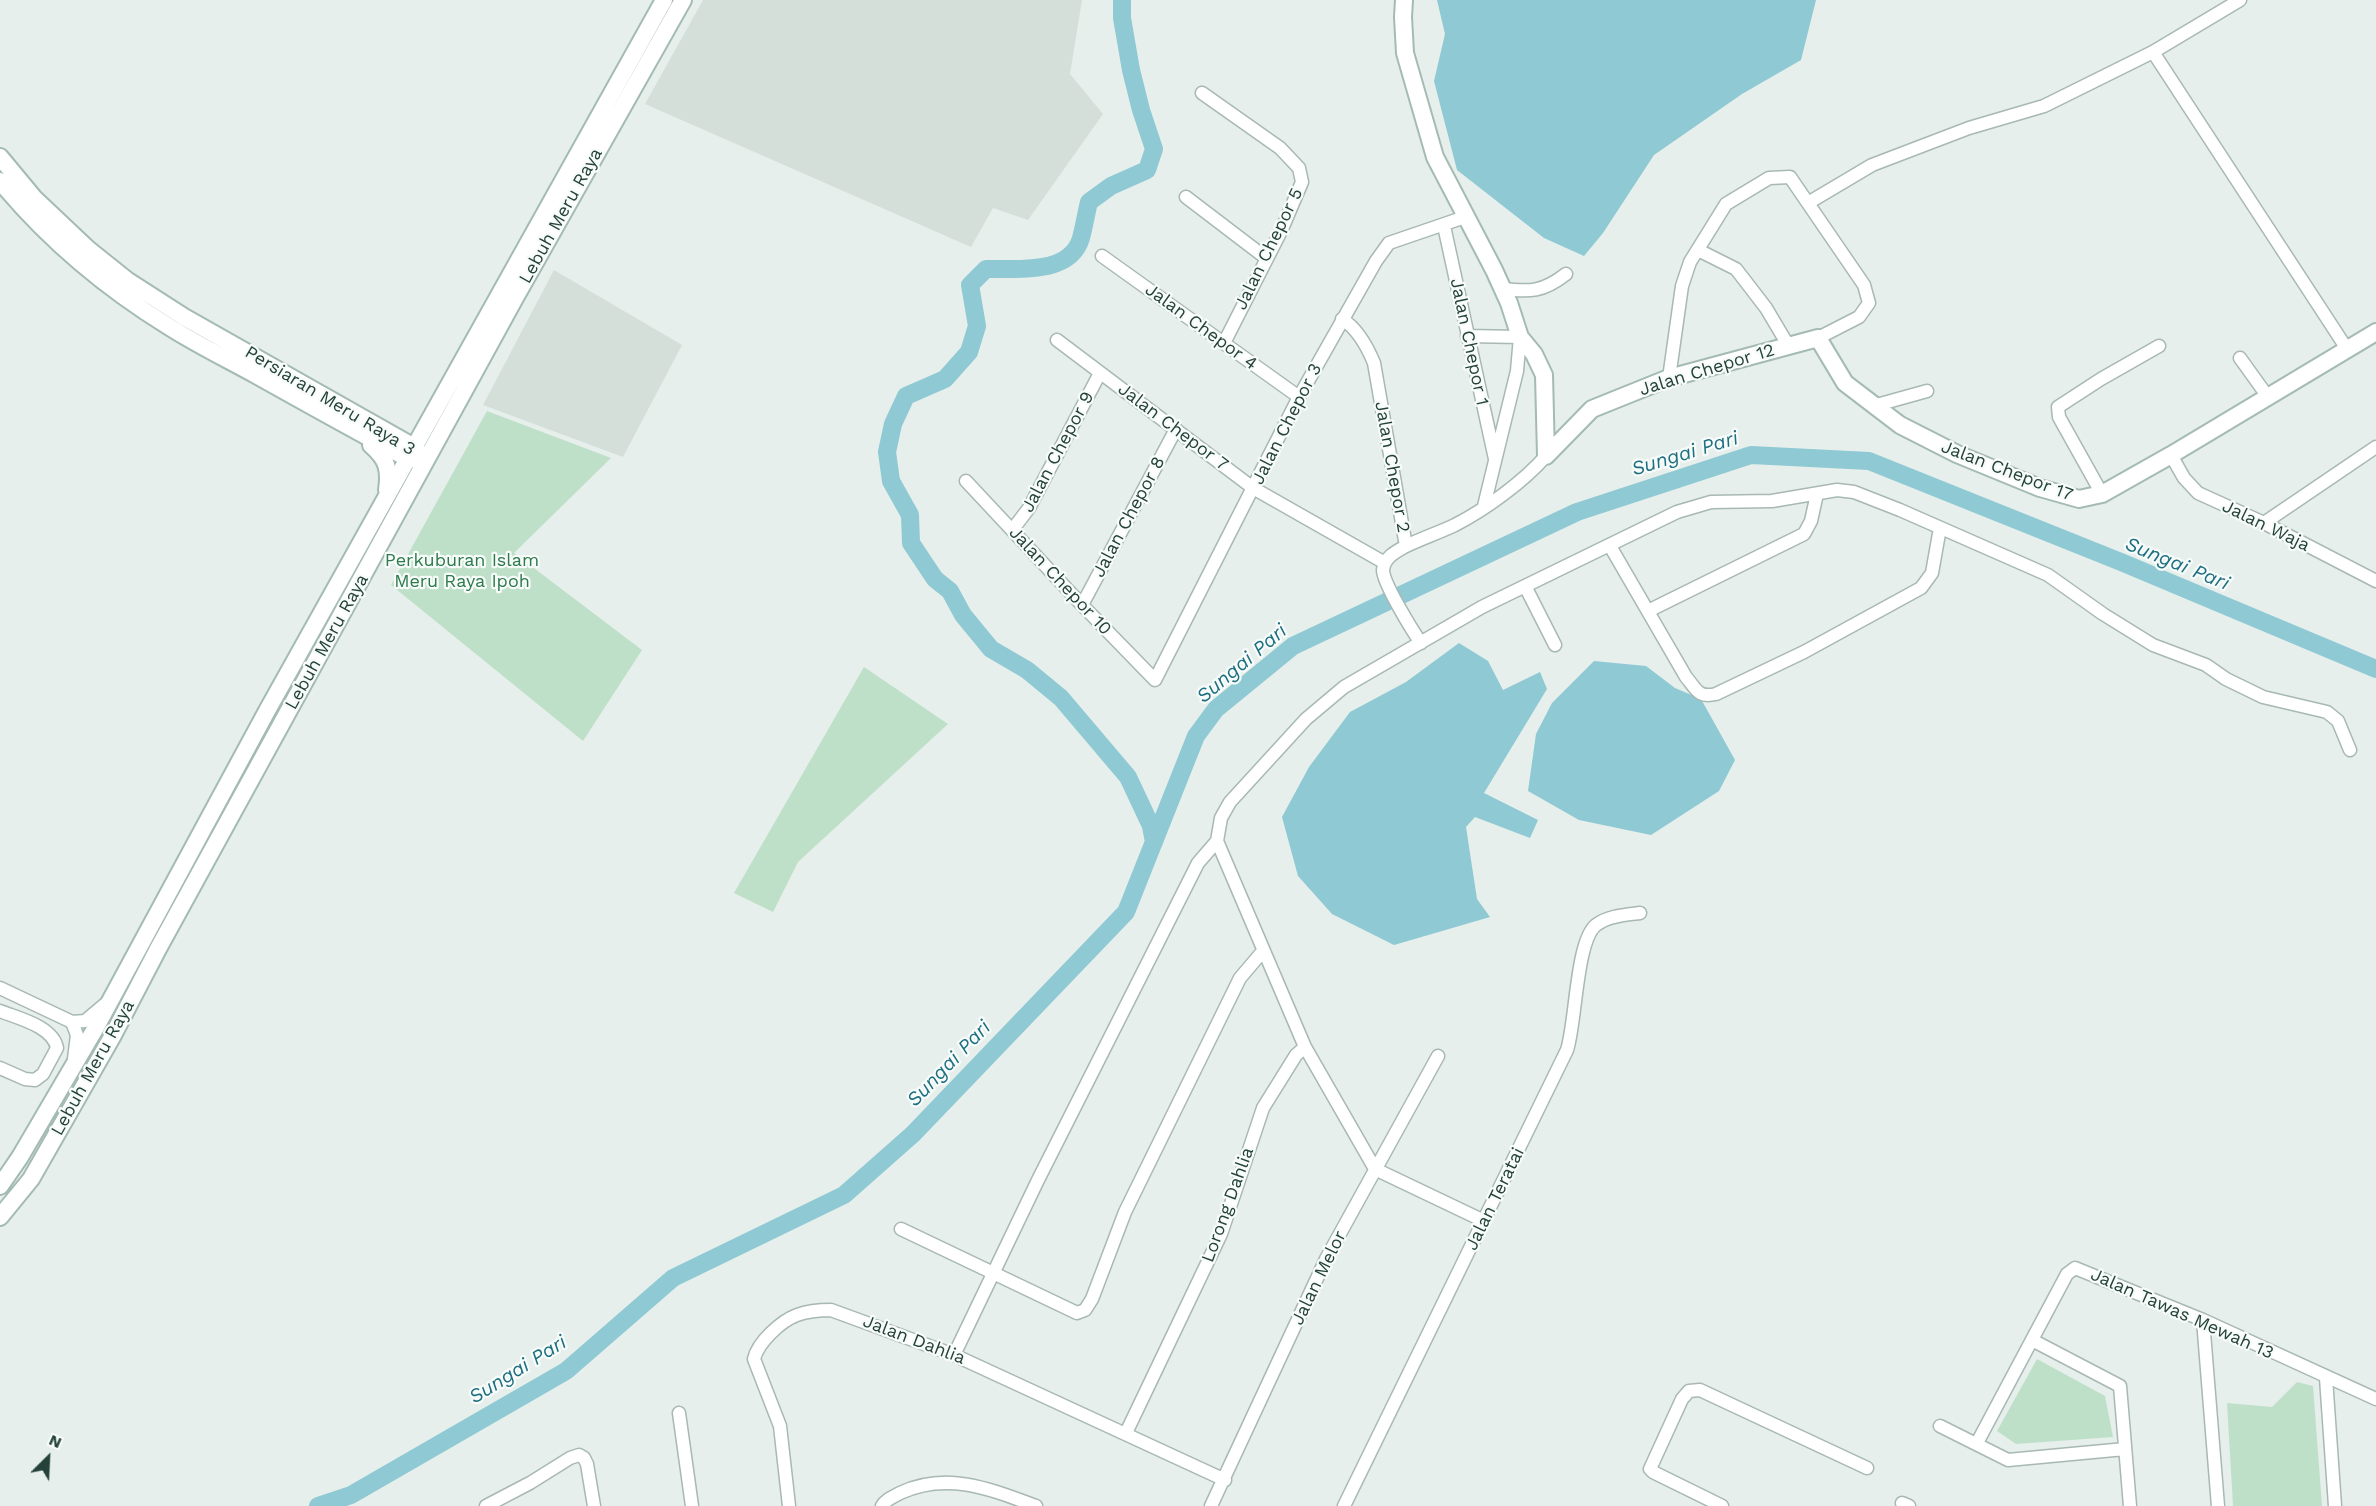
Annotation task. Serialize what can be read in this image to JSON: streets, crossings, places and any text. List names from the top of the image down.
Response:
{
  "streets": {
    "main road": [
      "Lebuh Meru Raya",
      "Jalan Chepor 12",
      "Persiaran Meru Raya 3",
      "Jalan Chepor 17"
    ],
    "street": [
      "Jalan Chepor 5",
      "Jalan Chepor 4",
      "Jalan Chepor 1",
      "Jalan Chepor 3",
      "Jalan Chepor 7",
      "Jalan Chepor 9",
      "Jalan Chepor 2",
      "Jalan Chepor 8",
      "Jalan Waja",
      "Jalan Chepor 10",
      "Jalan Teratai",
      "Lorong Dahlia",
      "Jalan Melor",
      "Jalan Tawas Mewah 13",
      "Jalan Dahlia"
    ]
  },
  "crossings": [
    ["Lebuh Meru Raya", "Persiaran Meru Raya 3"],
    ["Jalan Chepor 5", "Jalan Chepor 4"],
    ["Jalan Chepor 4", "Jalan Chepor 3"],
    ["Jalan Chepor 1", "Jalan Chepor 3"],
    ["Jalan Chepor 12", "Jalan Chepor 17"],
    ["Jalan Chepor 3", "Jalan Chepor 7"],
    ["Jalan Chepor 3", "Jalan Chepor 2"],
    ["Jalan Chepor 3", "Jalan Chepor 10"],
    ["Jalan Chepor 7", "Jalan Chepor 9"],
    ["Jalan Chepor 7", "Jalan Chepor 2"],
    ["Jalan Chepor 7", "Jalan Chepor 8"],
    ["Jalan Chepor 9", "Jalan Chepor 10"],
    ["Jalan Chepor 17", "Jalan Waja"],
    ["Jalan Chepor 8", "Jalan Chepor 10"],
    ["Lorong Dahlia", "Jalan Dahlia"],
    ["Jalan Melor", "Jalan Dahlia"]
  ],
  "water": ["Sungai Pari"],
  "parks": ["Perkuburan Islam Meru Raya Ipoh"],
  "north": "top right"
}
